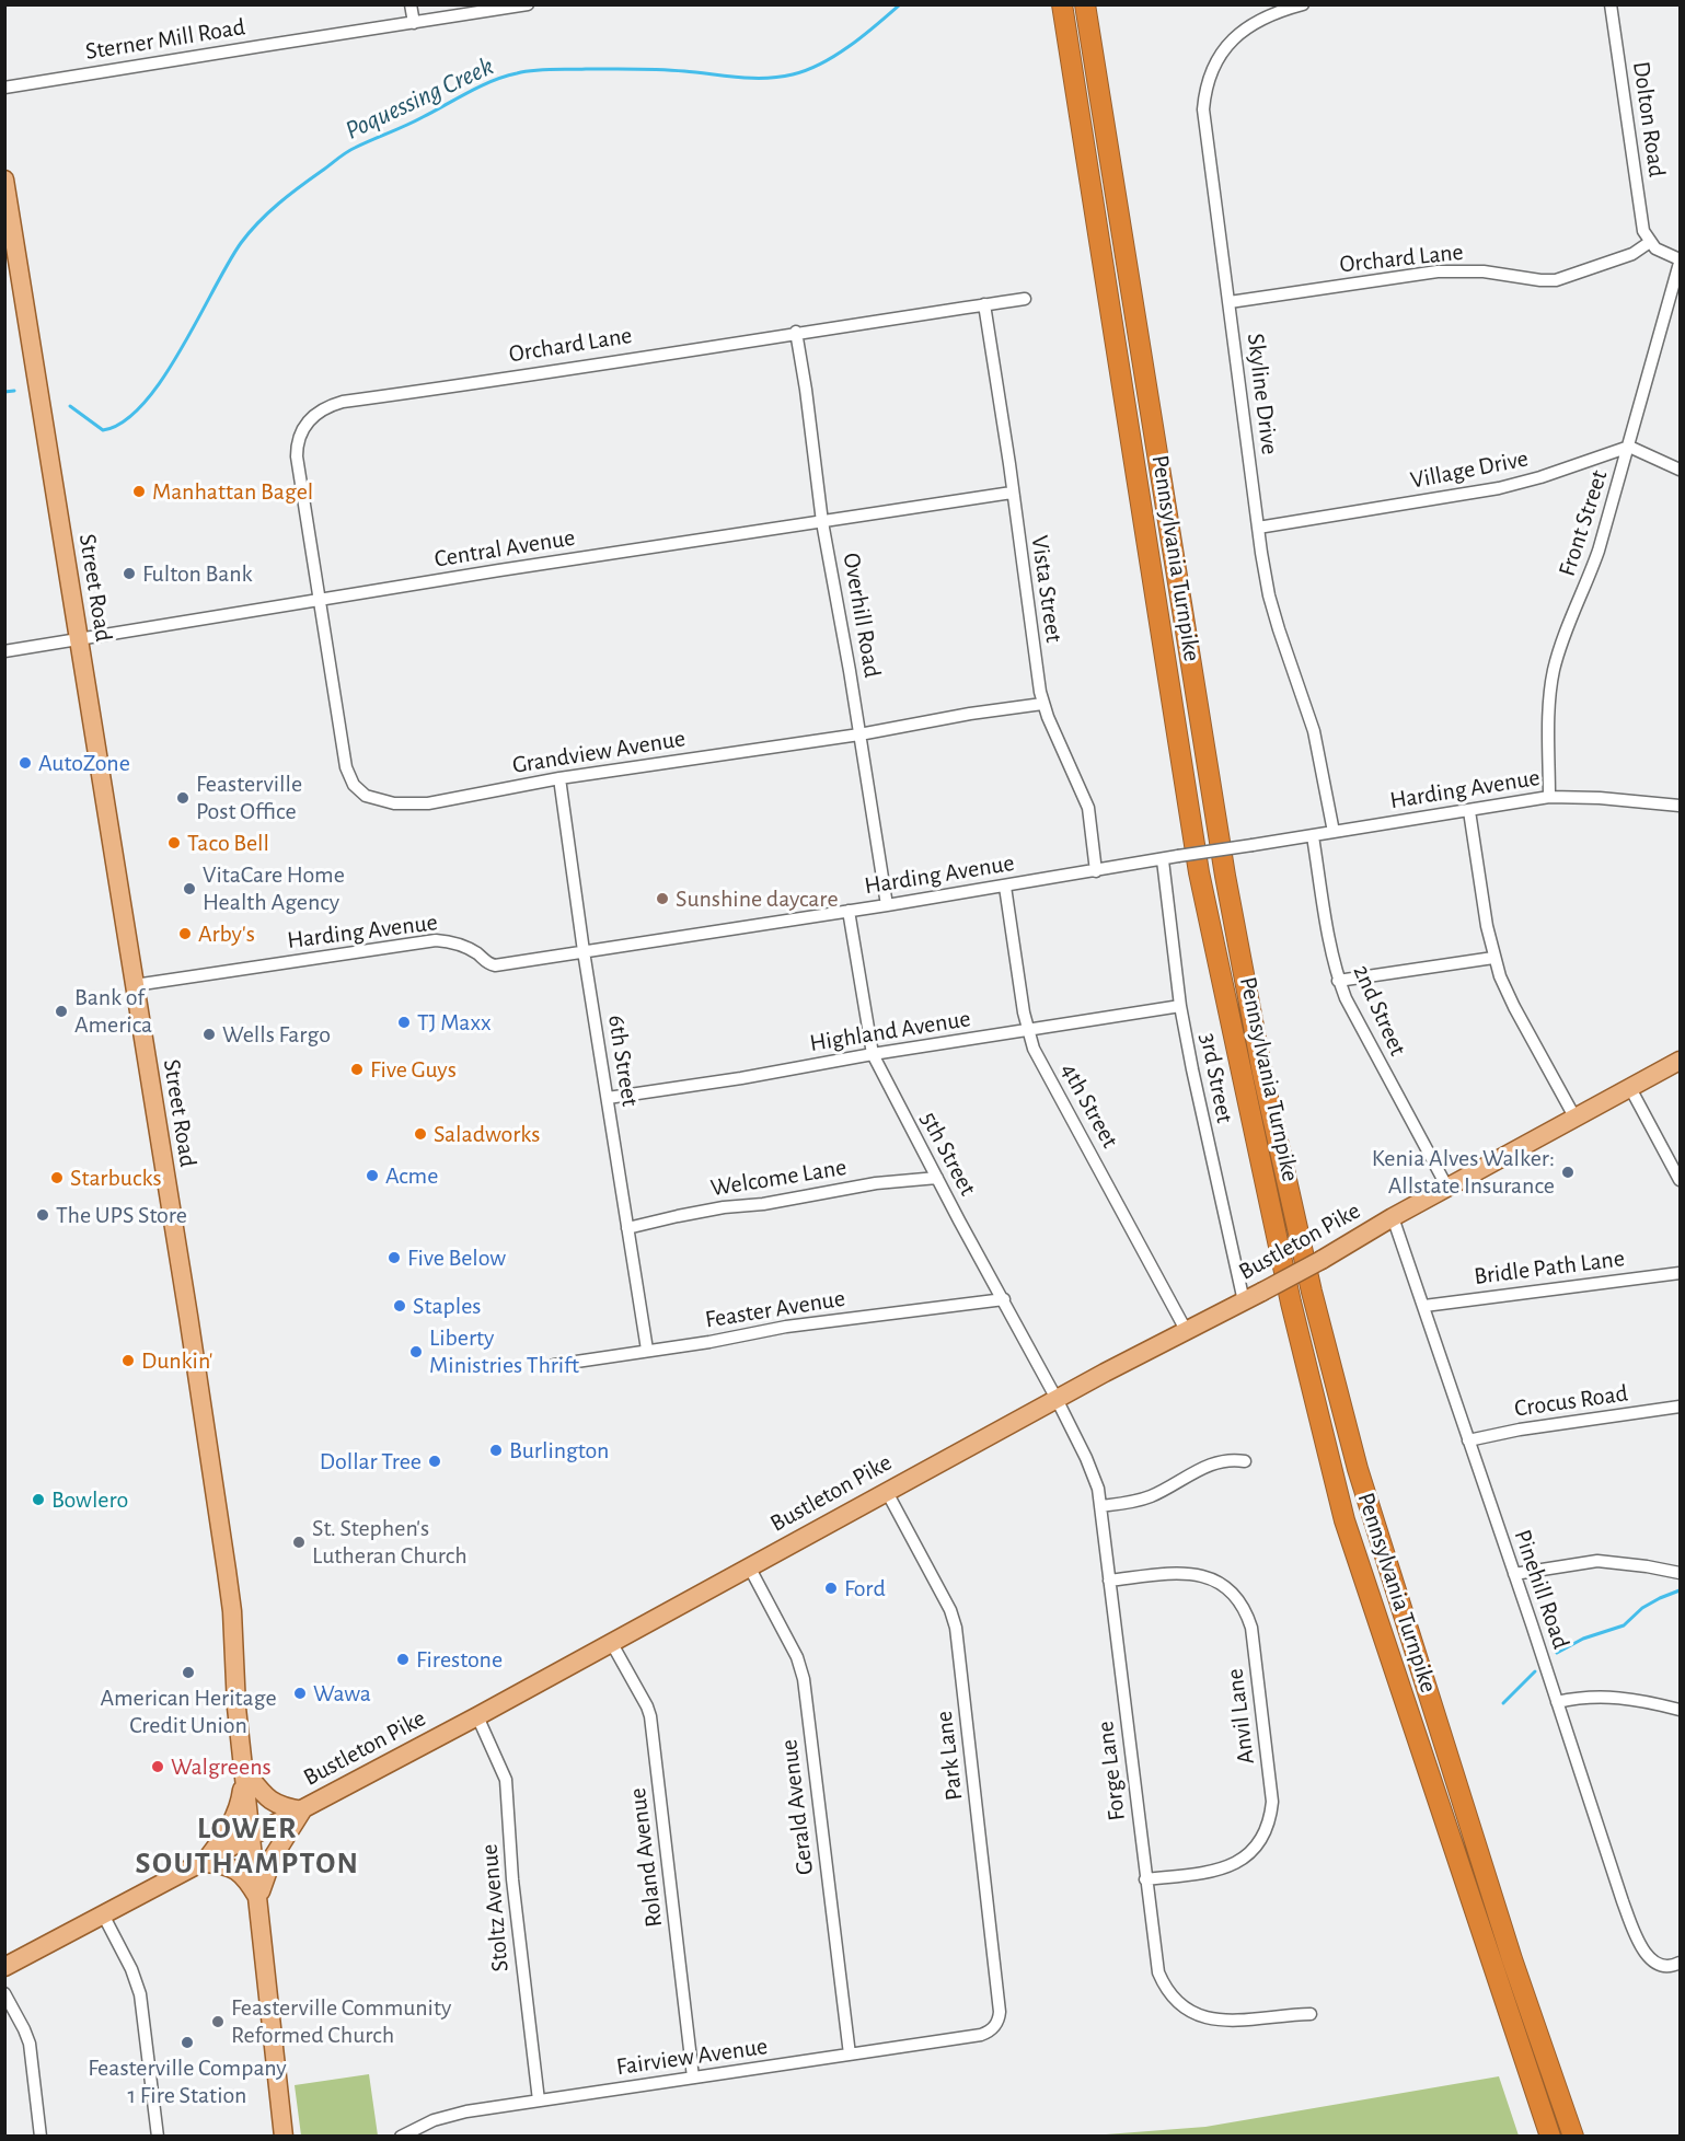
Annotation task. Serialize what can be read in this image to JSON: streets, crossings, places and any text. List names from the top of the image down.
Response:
{
  "streets": {
    "highway": ["Pennsylvania Turnpike"],
    "main road": ["Street Road", "Bustleton Pike"],
    "street": [
      "Sterner Mill Road",
      "Dolton Road",
      "Orchard Lane",
      "Skyline Drive",
      "Village Drive",
      "Front Street",
      "Central Avenue",
      "Vista Street",
      "Overhill Road",
      "Grandview Avenue",
      "Harding Avenue",
      "2nd Street",
      "Highland Avenue",
      "6th Street",
      "3rd Street",
      "4th Street",
      "5th Street",
      "Welcome Lane",
      "Bridle Path Lane",
      "Feaster Avenue",
      "Crocus Road",
      "Pinehill Road",
      "Anvil Lane",
      "Park Lane",
      "Forge Lane",
      "Gerald Avenue",
      "Roland Avenue",
      "Stoltz Avenue",
      "Fairview Avenue"
    ]
  },
  "crossings": [
    ["Dolton Road", "Orchard Lane"],
    ["Orchard Lane", "Skyline Drive"],
    ["Orchard Lane", "Central Avenue"],
    ["Orchard Lane", "Vista Street"],
    ["Orchard Lane", "Overhill Road"],
    ["Orchard Lane", "Grandview Avenue"],
    ["Skyline Drive", "Village Drive"],
    ["Skyline Drive", "Harding Avenue"],
    ["Village Drive", "Front Street"],
    ["Front Street", "Harding Avenue"],
    ["Central Avenue", "Street Road"],
    ["Central Avenue", "Vista Street"],
    ["Central Avenue", "Overhill Road"],
    ["Central Avenue", "Grandview Avenue"],
    ["Street Road", "Harding Avenue"],
    ["Street Road", "Bustleton Pike"],
    ["Vista Street", "Grandview Avenue"],
    ["Vista Street", "Harding Avenue"],
    ["Overhill Road", "Grandview Avenue"],
    ["Overhill Road", "Harding Avenue"],
    ["Grandview Avenue", "6th Street"],
    ["Harding Avenue", "2nd Street"],
    ["Harding Avenue", "6th Street"],
    ["Harding Avenue", "3rd Street"],
    ["Harding Avenue", "4th Street"],
    ["Harding Avenue", "5th Street"],
    ["2nd Street", "Bustleton Pike"],
    ["Highland Avenue", "6th Street"],
    ["Highland Avenue", "3rd Street"],
    ["Highland Avenue", "4th Street"],
    ["Highland Avenue", "5th Street"],
    ["6th Street", "Welcome Lane"],
    ["6th Street", "Feaster Avenue"],
    ["3rd Street", "Bustleton Pike"],
    ["4th Street", "Bustleton Pike"],
    ["5th Street", "Welcome Lane"],
    ["5th Street", "Bustleton Pike"],
    ["5th Street", "Feaster Avenue"],
    ["5th Street", "Forge Lane"],
    ["Bustleton Pike", "Pinehill Road"],
    ["Bustleton Pike", "Park Lane"],
    ["Bustleton Pike", "Forge Lane"],
    ["Bustleton Pike", "Gerald Avenue"],
    ["Bustleton Pike", "Roland Avenue"],
    ["Bustleton Pike", "Stoltz Avenue"],
    ["Bridle Path Lane", "Pinehill Road"],
    ["Crocus Road", "Pinehill Road"],
    ["Anvil Lane", "Forge Lane"],
    ["Park Lane", "Fairview Avenue"],
    ["Gerald Avenue", "Fairview Avenue"],
    ["Roland Avenue", "Fairview Avenue"],
    ["Stoltz Avenue", "Fairview Avenue"]
  ],
  "districts": ["LOWER SOUTHAMPTON"],
  "water": ["Poquessing Creek"],
  "places": [
    "Manhattan Bagel",
    "Fulton Bank",
    "AutoZone",
    "Feasterville Post Office",
    "Taco Bell",
    "VitaCare Home Health Agency",
    "Sunshine daycare",
    "Arby's",
    "Bank of America",
    "TJ Maxx",
    "Wells Fargo",
    "Five Guys",
    "Saladworks",
    "Kenia Alves Walker: Allstate Insurance",
    "Acme",
    "Starbucks",
    "The UPS Store",
    "Five Below",
    "Staples",
    "Liberty Ministries Thrift",
    "Dunkin'",
    "Burlington",
    "Dollar Tree",
    "Bowlero",
    "St. Stephen's Lutheran Church",
    "Ford",
    "Firestone",
    "American Heritage Credit Union",
    "Wawa",
    "Walgreens",
    "Feasterville Community Reformed Church",
    "Feasterville Company 1 Fire Station"
  ]
}
